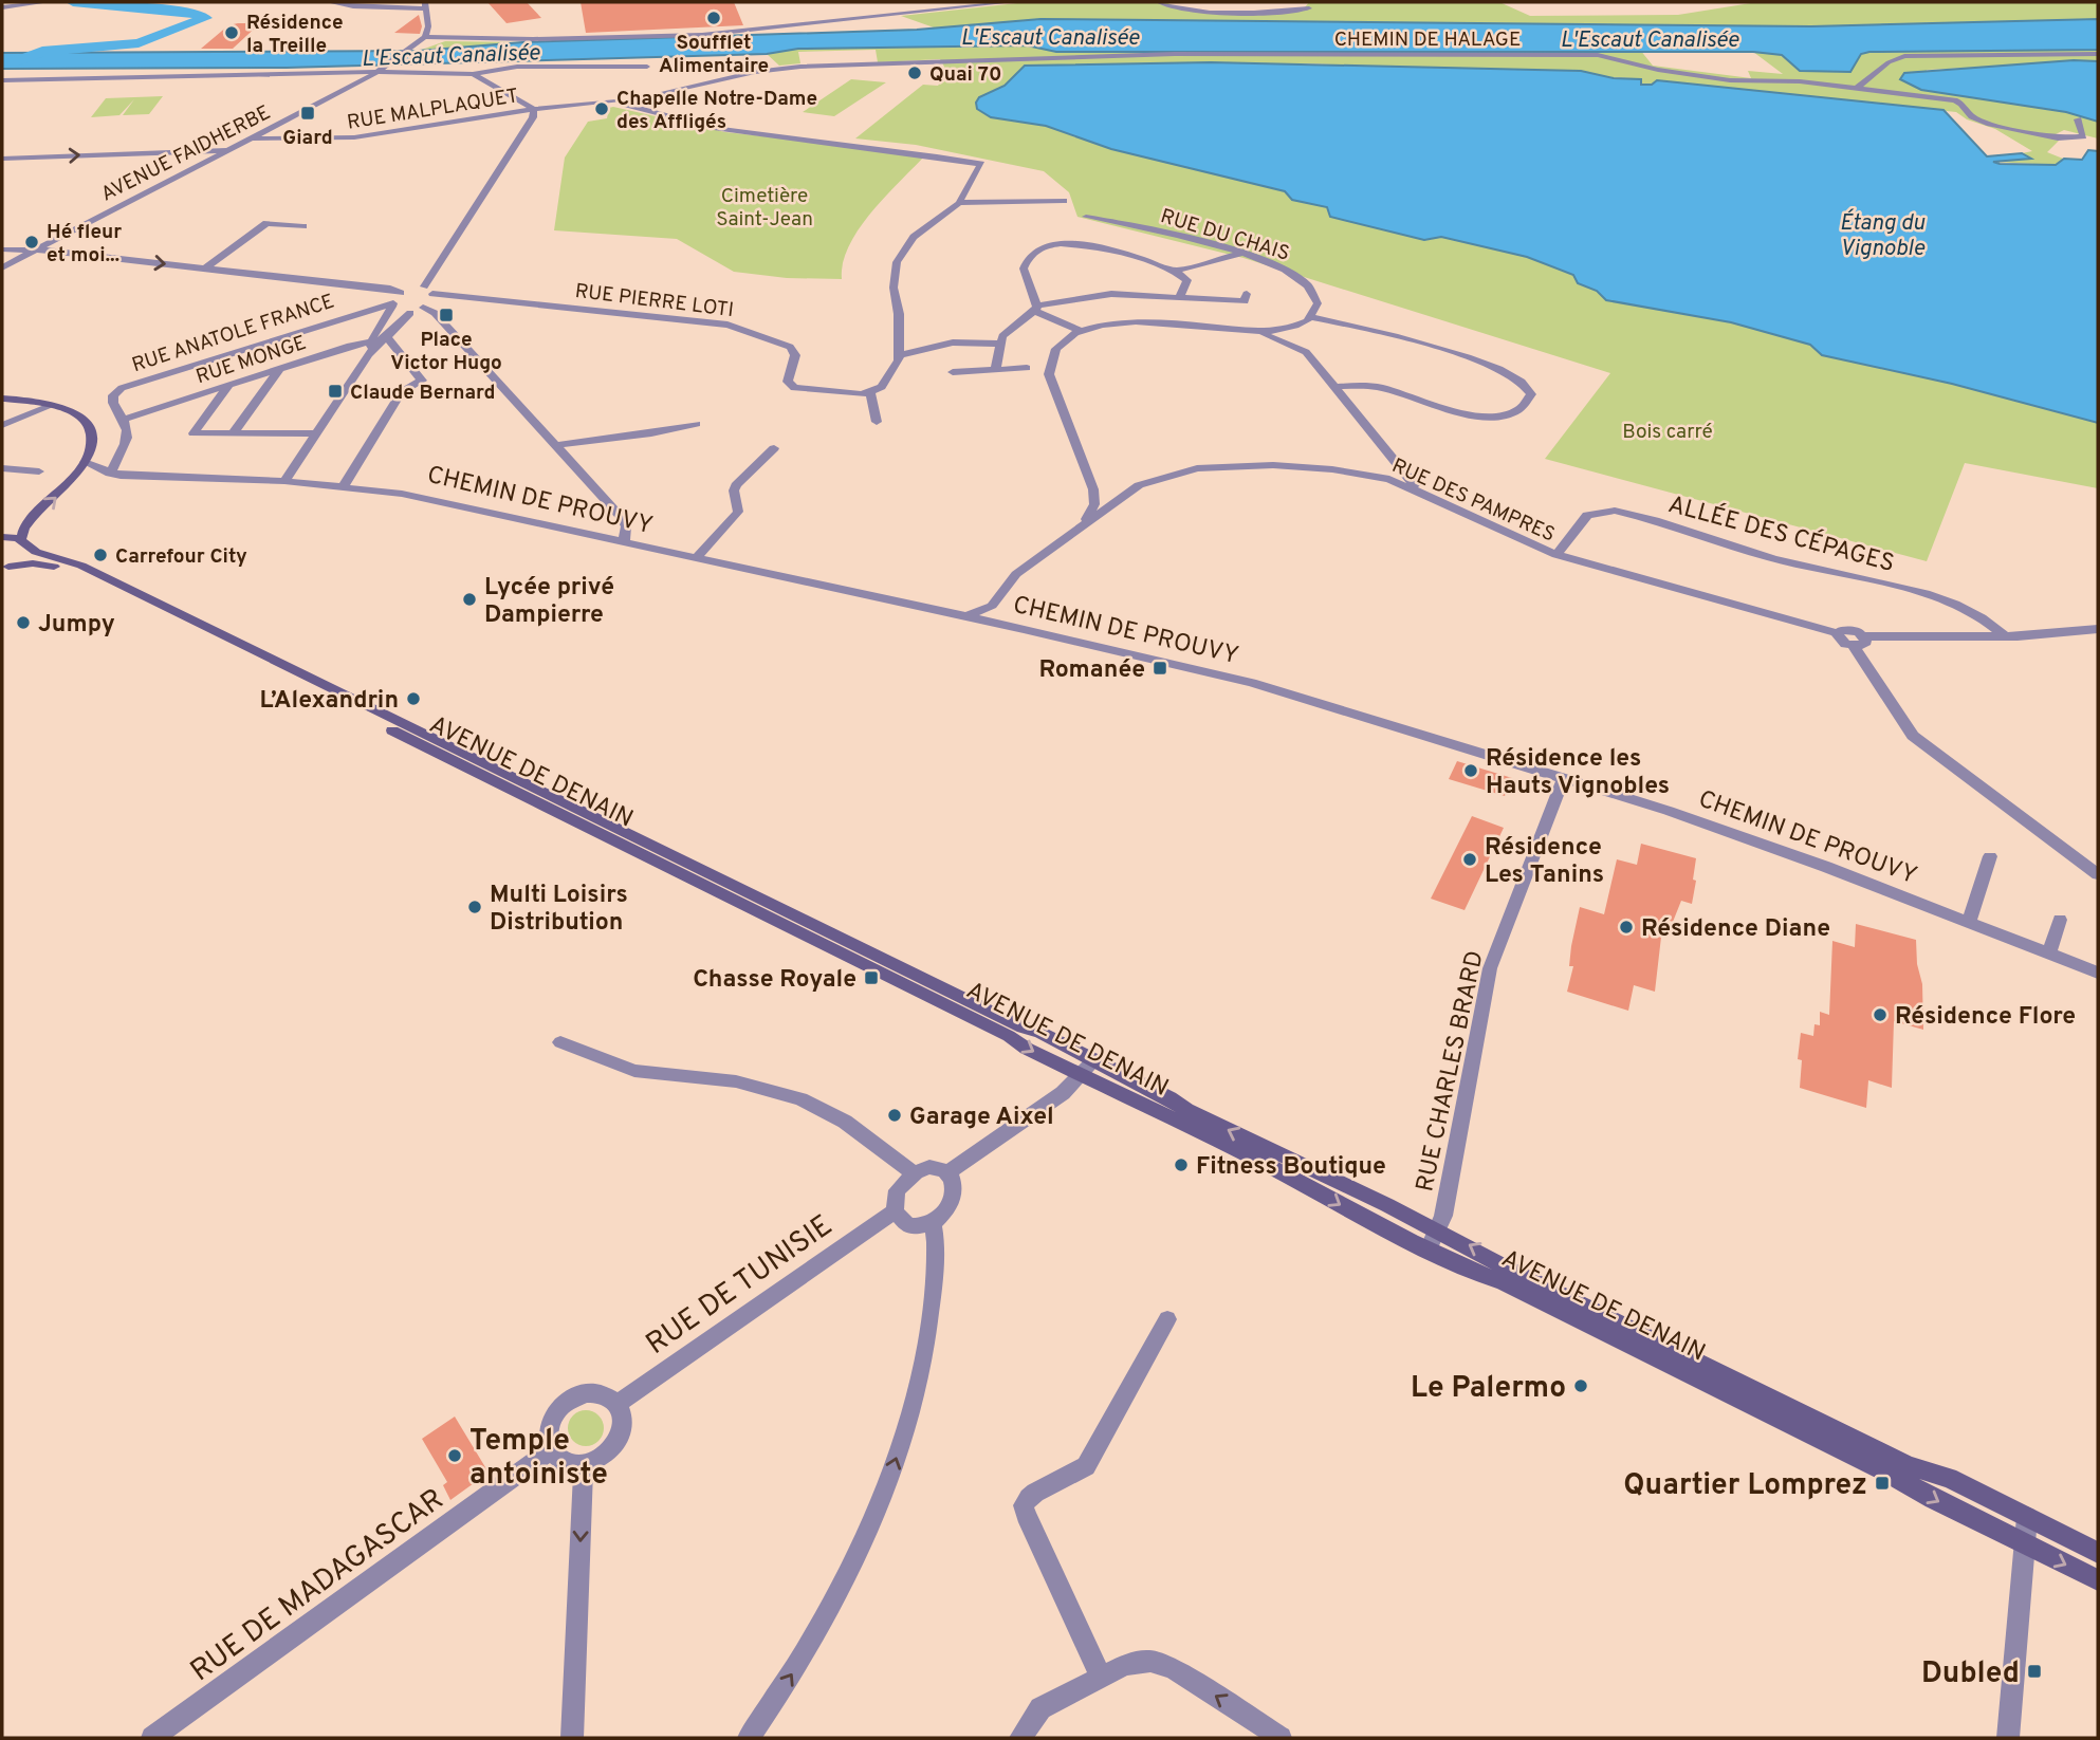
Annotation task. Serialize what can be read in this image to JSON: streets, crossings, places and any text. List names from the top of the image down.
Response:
{
  "streets": {
    "main road": ["AVENUE DE DENAIN"],
    "street": [
      "CHEMIN DE HALAGE",
      "RUE MALPLAQUET",
      "AVENUE FAIDHERBE",
      "RUE DU CHAIS",
      "RUE PIERRE LOTI",
      "RUE ANATOLE FRANCE",
      "RUE MONGE",
      "CHEMIN DE PROUVY",
      "RUE DES PAMPRES",
      "ALLÉE DES CÉPAGES",
      "RUE CHARLES BRARD",
      "RUE DE TUNISIE",
      "RUE DE MADAGASCAR"
    ]
  },
  "crossings": [
    ["CHEMIN DE HALAGE", "RUE MALPLAQUET"],
    ["RUE MALPLAQUET", "AVENUE FAIDHERBE"],
    ["RUE DU CHAIS", "RUE DES PAMPRES"],
    ["RUE ANATOLE FRANCE", "RUE MONGE"],
    ["CHEMIN DE PROUVY", "RUE DES PAMPRES"],
    ["CHEMIN DE PROUVY", "RUE CHARLES BRARD"],
    ["RUE DES PAMPRES", "ALLÉE DES CÉPAGES"],
    ["AVENUE DE DENAIN", "RUE CHARLES BRARD"],
    ["RUE DE TUNISIE", "RUE DE MADAGASCAR"]
  ],
  "water": ["L'Escaut Canalisée", "Étang du Vignoble"],
  "parks": ["Cimetière Saint-Jean", "Bois carré"],
  "places": {
    "other": [
      "Soufflet Alimentaire",
      "Résidence la Treille",
      "Quai 70",
      "Chapelle Notre-Dame des Affligés",
      "Hé fleur et moi...",
      "Carrefour City",
      "Lycée privé Dampierre",
      "Jumpy",
      "L’Alexandrin",
      "Résidence les Hauts Vignobles",
      "Résidence Les Tanins",
      "Multi Loisirs Distribution",
      "Résidence Diane",
      "Résidence Flore",
      "Garage Aixel",
      "Fitness Boutique",
      "Le Palermo",
      "Temple antoiniste"
    ],
    "transit": [
      "Giard",
      "Place Victor Hugo",
      "Claude Bernard",
      "Romanée",
      "Chasse Royale",
      "Quartier Lomprez",
      "Dubled"
    ]
  }
}
